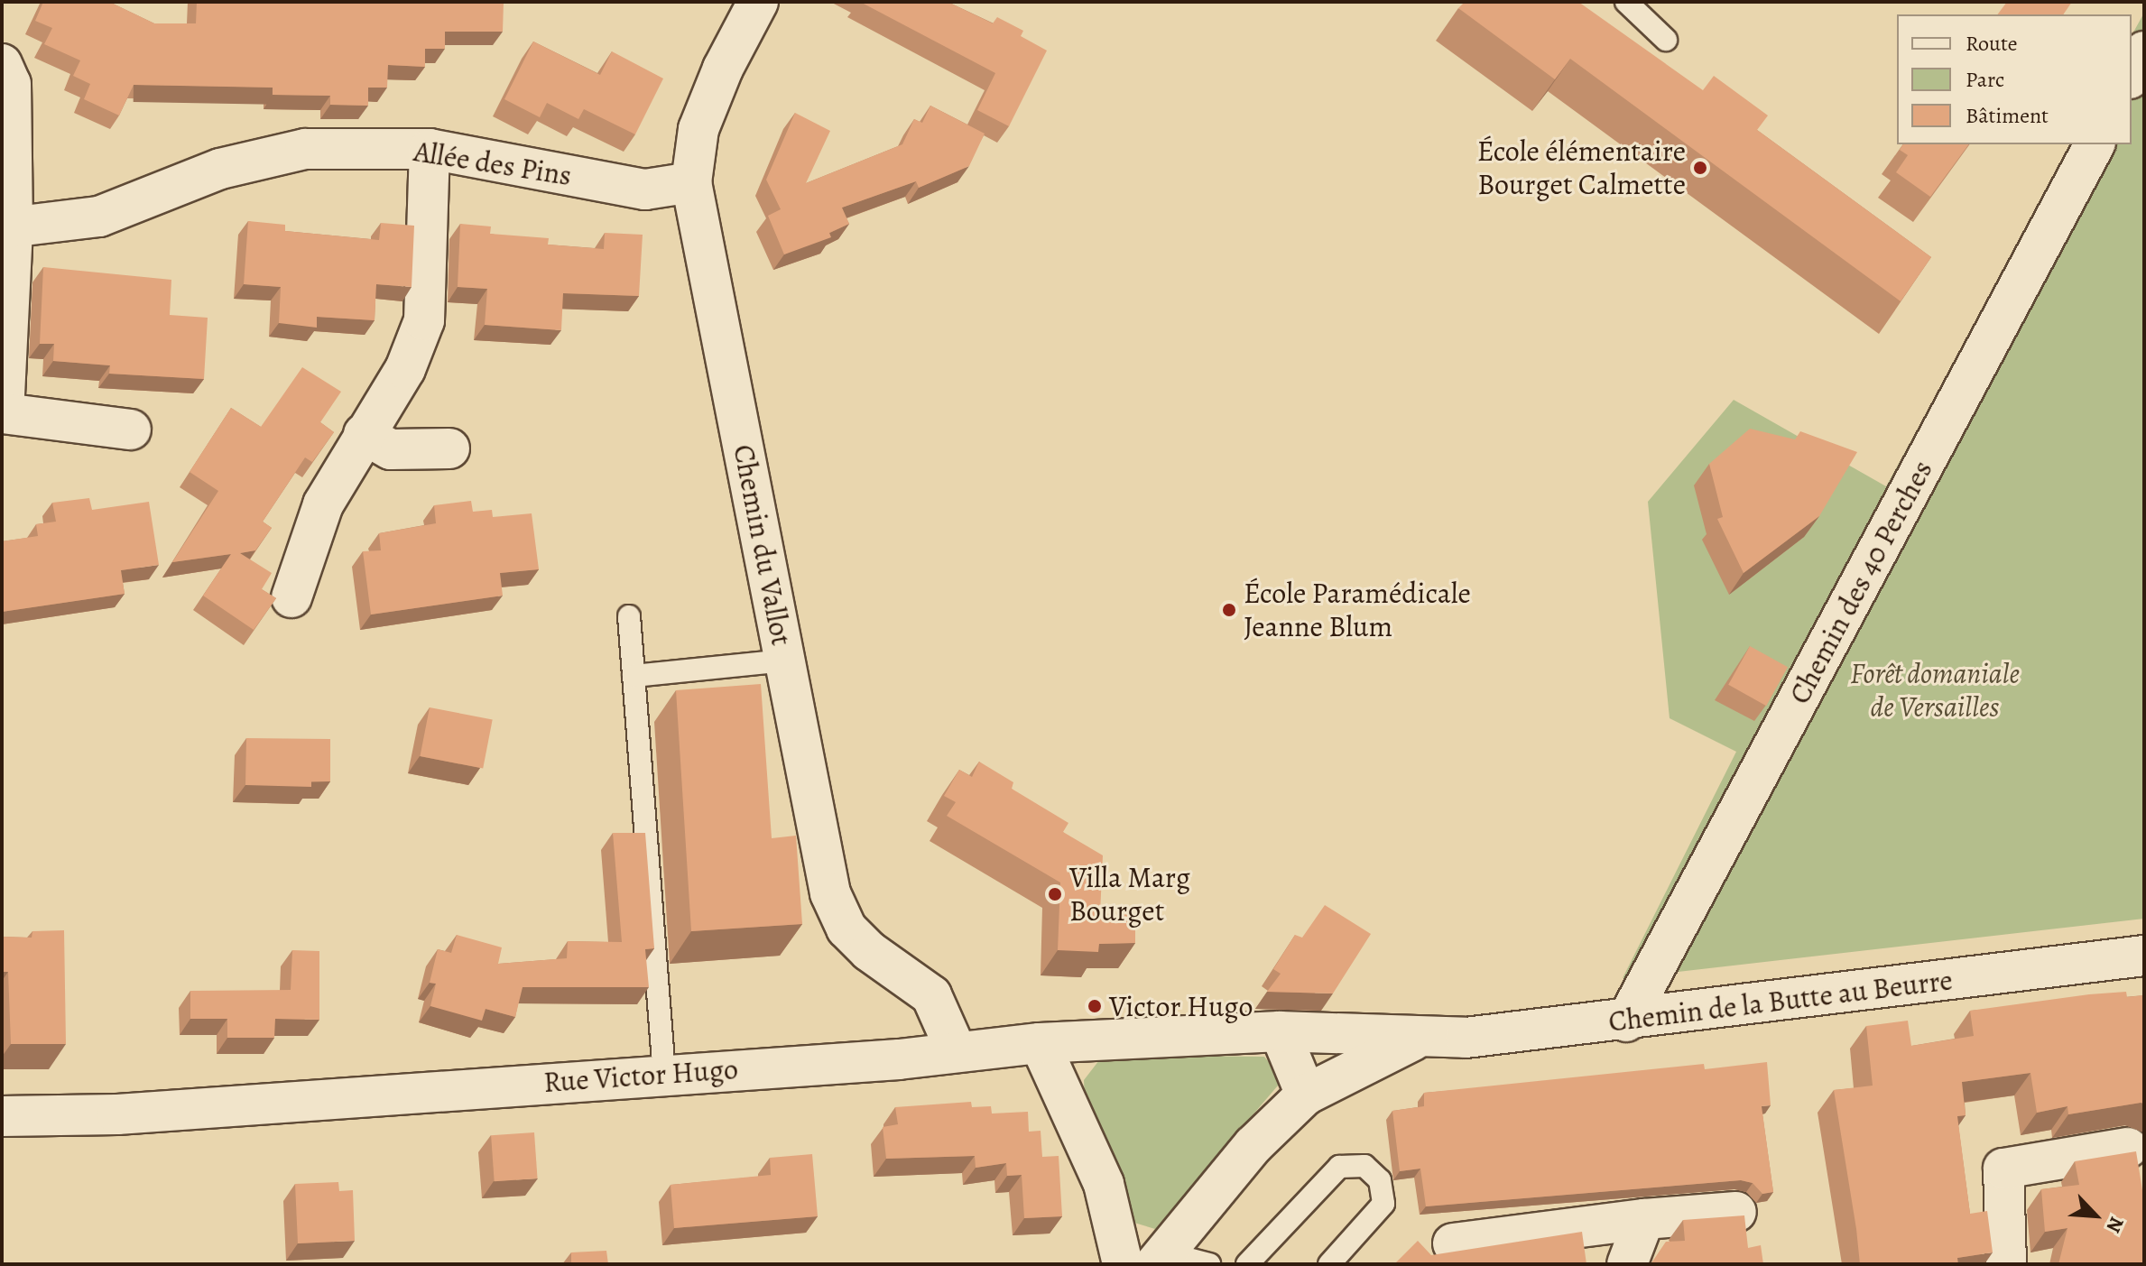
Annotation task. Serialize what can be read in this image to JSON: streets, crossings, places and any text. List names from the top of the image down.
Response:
{
  "streets": {
    "street": [
      "Allée des Pins",
      "Chemin du Vallot",
      "Chemin des 40 Perches",
      "Chemin de la Butte au Beurre",
      "Rue Victor Hugo"
    ]
  },
  "crossings": [
    ["Allée des Pins", "Chemin du Vallot"],
    ["Chemin du Vallot", "Rue Victor Hugo"],
    ["Chemin des 40 Perches", "Chemin de la Butte au Beurre"],
    ["Chemin de la Butte au Beurre", "Rue Victor Hugo"]
  ],
  "parks": ["Forêt domaniale de Versailles"],
  "places": [
    "École élémentaire Bourget Calmette",
    "École Paramédicale Jeanne Blum",
    "Villa Marg Bourget",
    "Victor Hugo"
  ],
  "legend": ["Route", "Parc", "Bâtiment"],
  "north": "bottom right"
}
